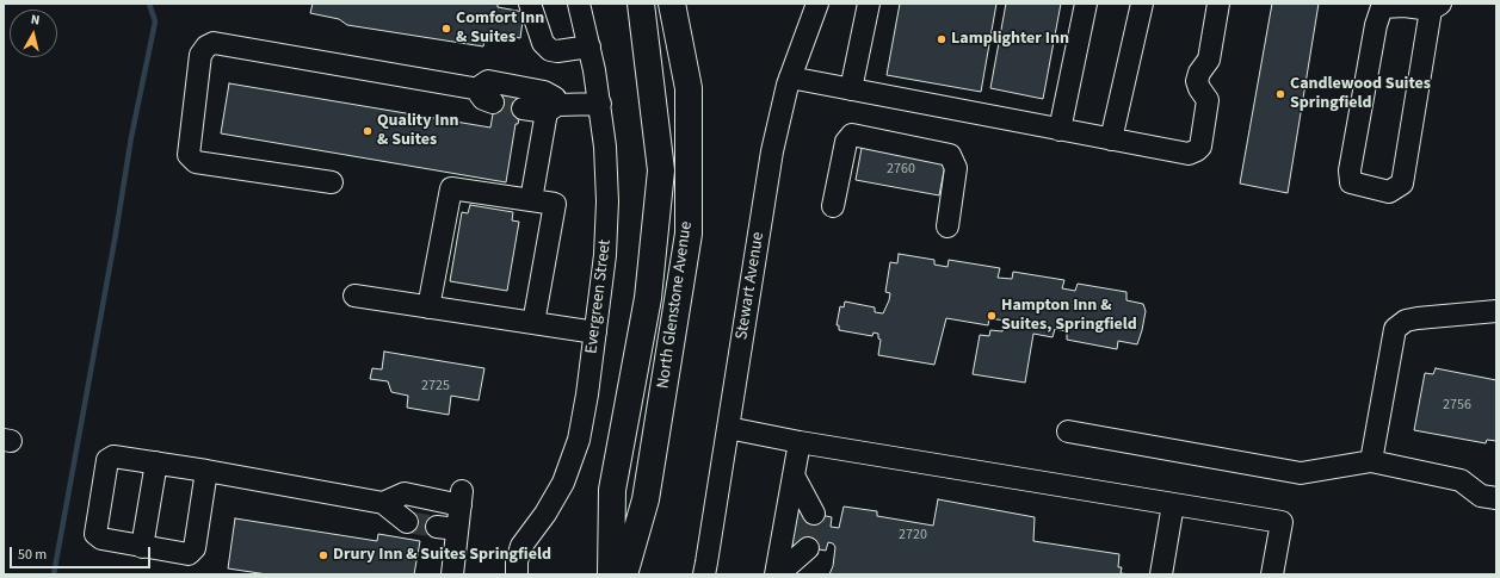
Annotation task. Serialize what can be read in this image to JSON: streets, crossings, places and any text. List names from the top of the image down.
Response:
{
  "streets": {
    "main road": ["North Glenstone Avenue"],
    "street": ["Stewart Avenue", "Evergreen Street"]
  },
  "places": [
    "Comfort Inn & Suites",
    "Lamplighter Inn",
    "Candlewood Suites Springfield",
    "Quality Inn & Suites",
    "Hampton Inn & Suites, Springfield",
    "Drury Inn & Suites Springfield"
  ],
  "house_numbers": [
    "2760",
    "2725",
    "2756",
    "2720"
  ],
  "scale_bar": "50 m",
  "north": "top"
}
